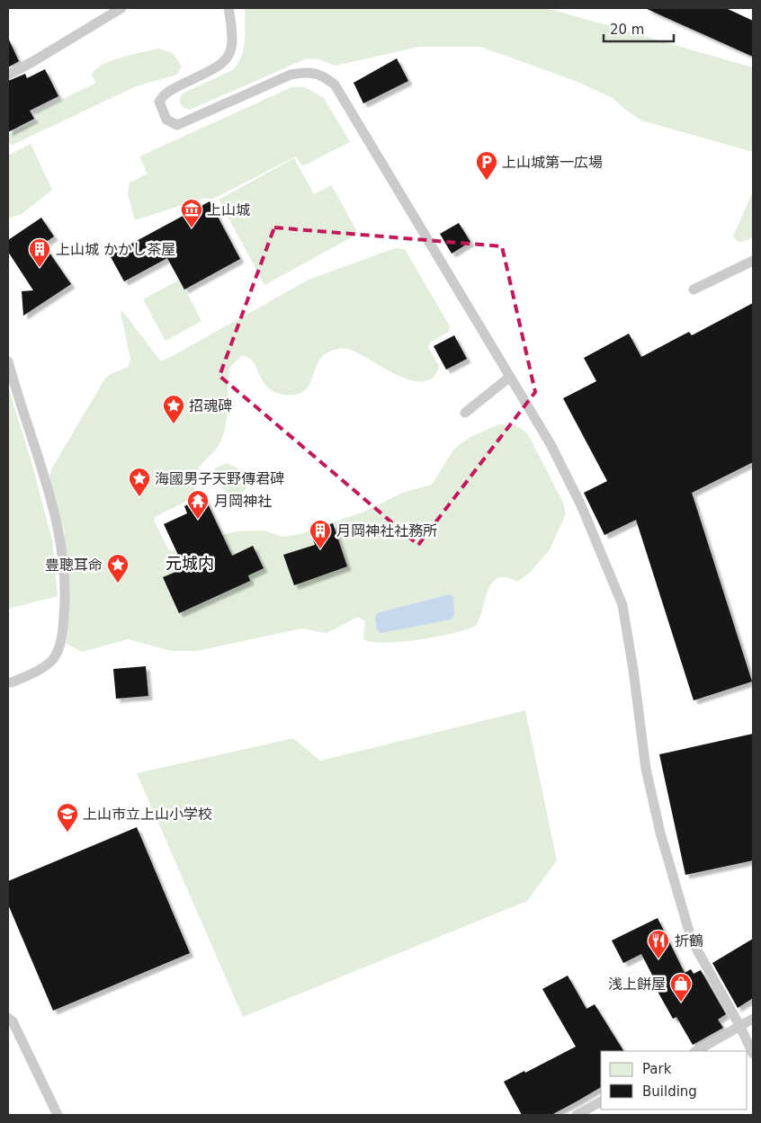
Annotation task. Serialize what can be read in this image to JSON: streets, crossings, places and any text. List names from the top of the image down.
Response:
{
  "districts": ["元城内"],
  "places": {
    "parking": ["上山城第一広場"],
    "museum": ["上山城"],
    "building": ["上山城 かかし茶屋", "月岡神社社務所"],
    "place": ["招魂碑", "海國男子天野傳君碑", "豊聰耳命"],
    "temple": ["月岡神社"],
    "school or university": ["上山市立上山小学校"],
    "restaurant": ["折鶴"],
    "shop": ["浅上餅屋"]
  },
  "legend": ["Park", "Building"],
  "scale_bar": "20 m"
}
